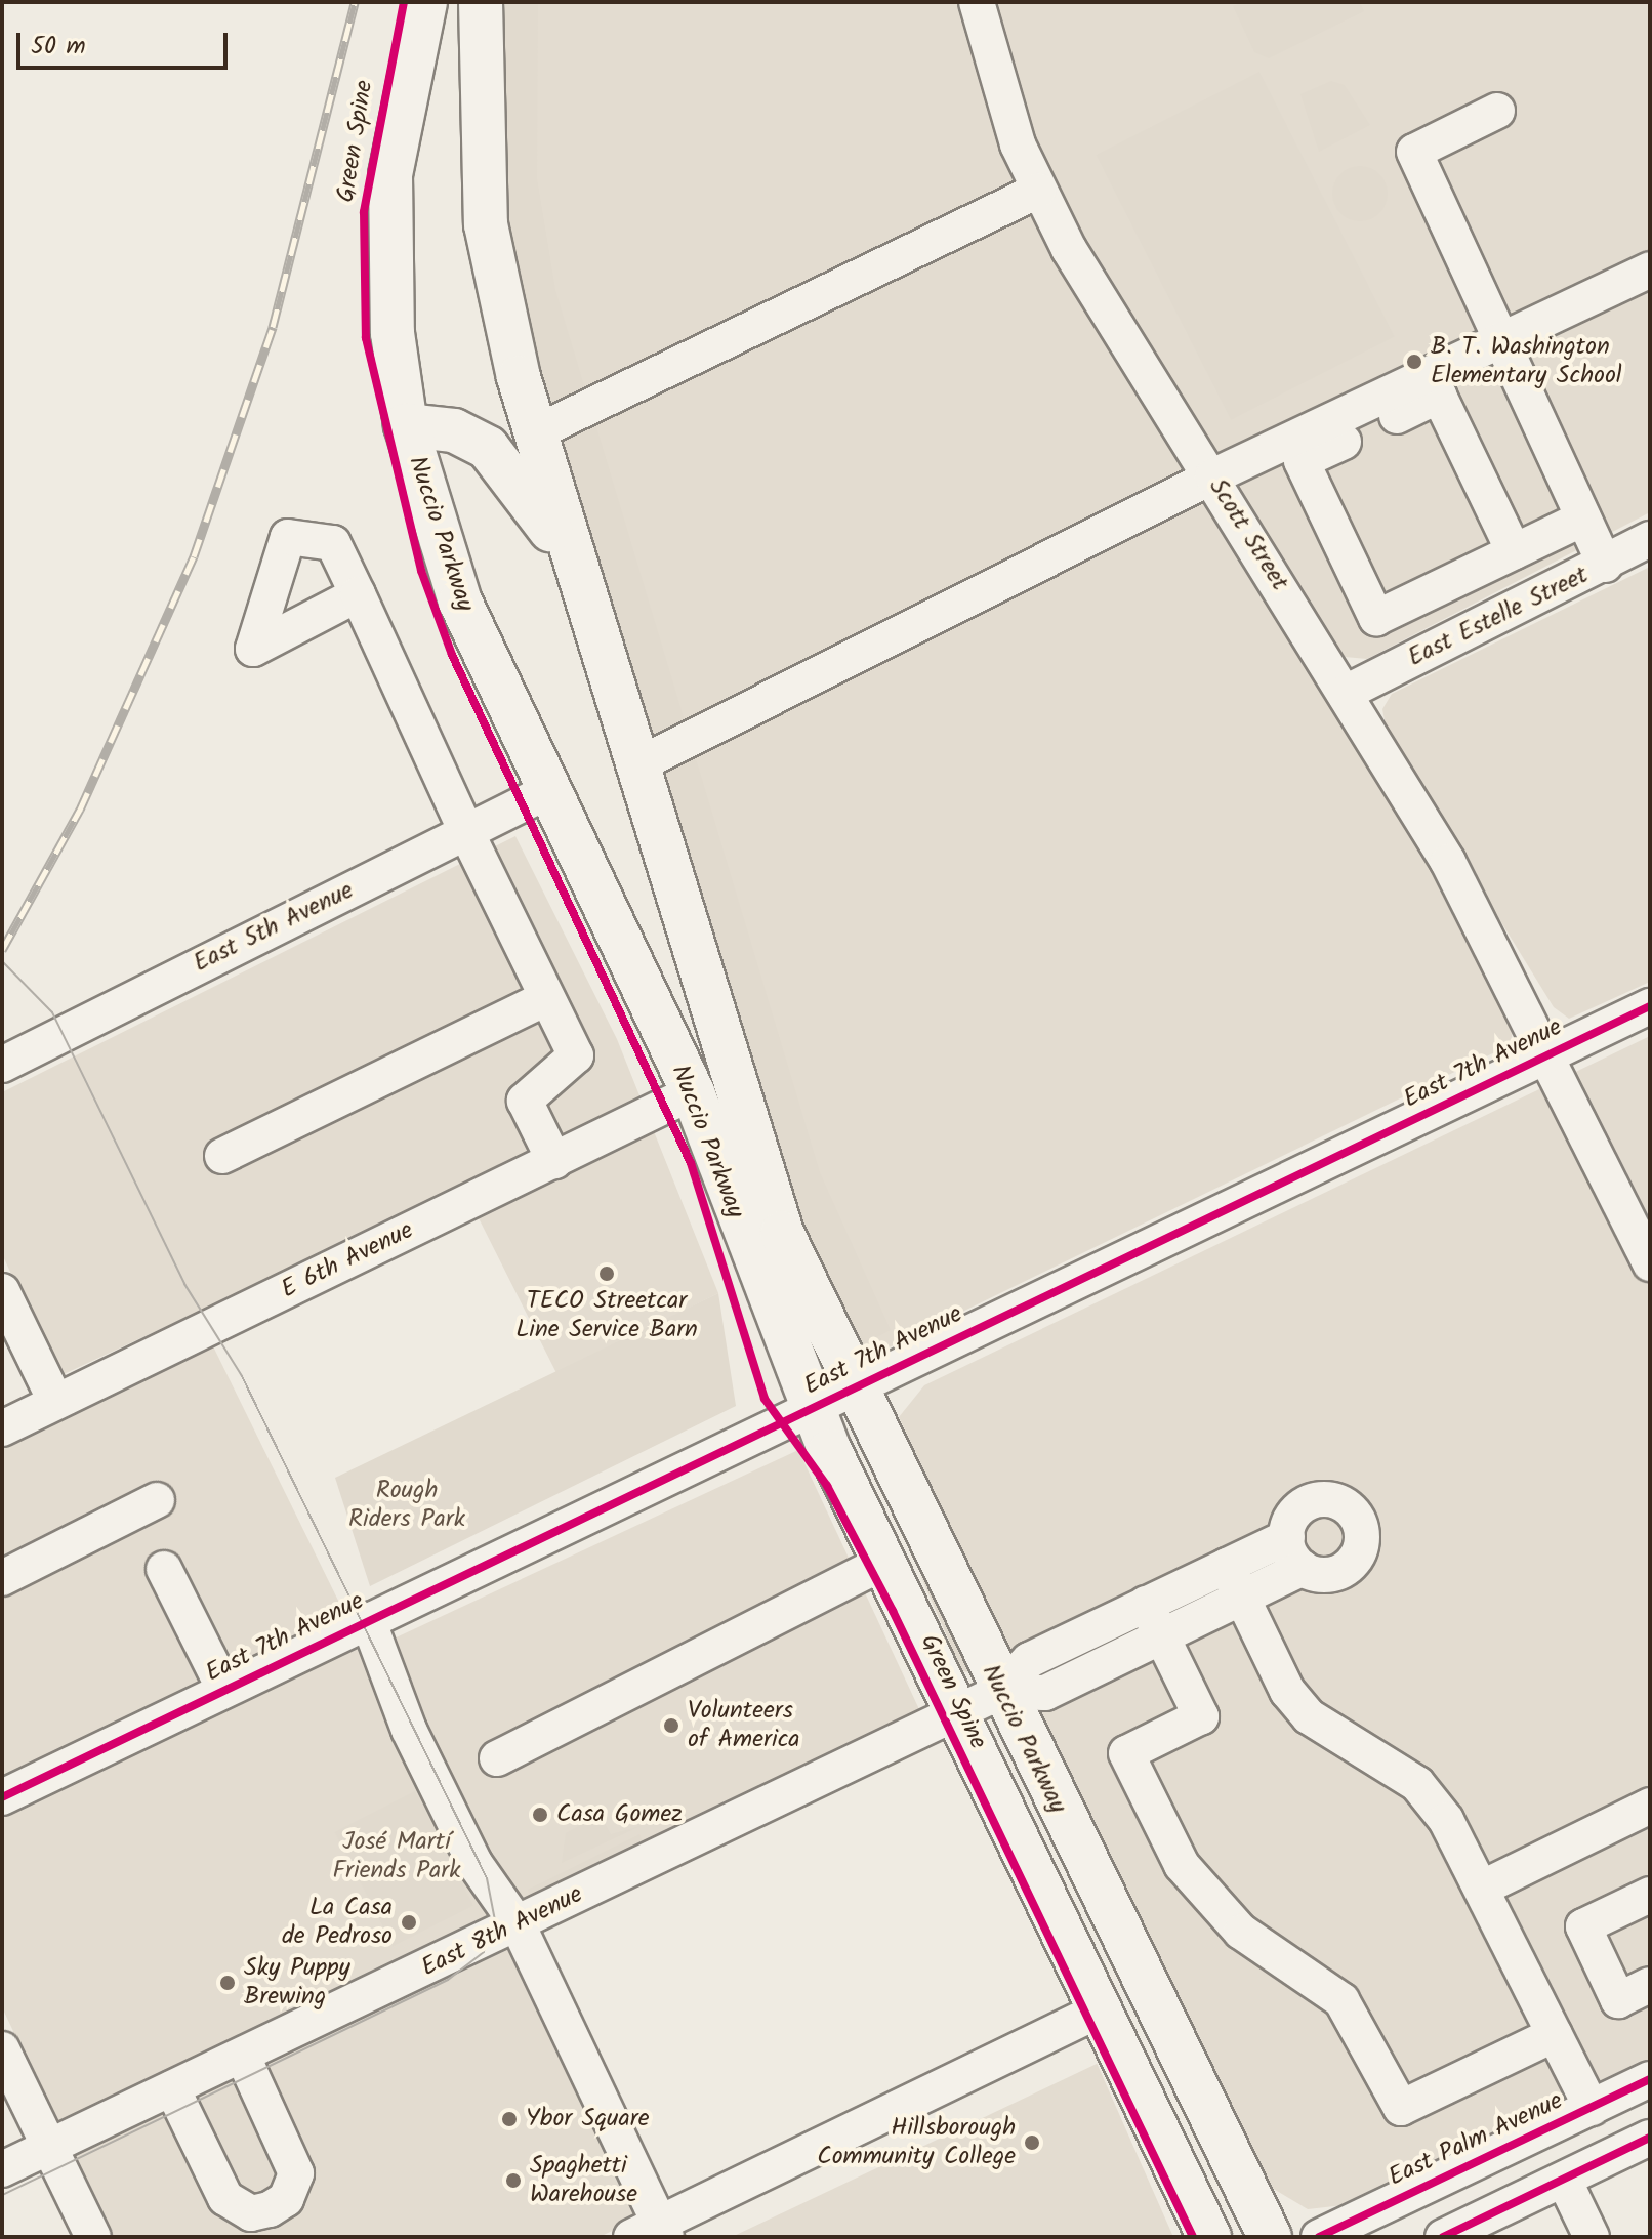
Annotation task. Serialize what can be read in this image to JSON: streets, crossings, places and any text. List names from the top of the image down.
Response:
{
  "streets": {
    "main road": ["Nuccio Parkway"],
    "street": [
      "Scott Street",
      "East Estelle Street",
      "East 5th Avenue",
      "East 7th Avenue",
      "E 6th Avenue",
      "East 8th Avenue",
      "East Palm Avenue"
    ],
    "cycle path": ["Green Spine"]
  },
  "crossings": [
    ["Nuccio Parkway", "East 5th Avenue"],
    ["Nuccio Parkway", "East 7th Avenue"],
    ["Nuccio Parkway", "E 6th Avenue"],
    ["Nuccio Parkway", "East 8th Avenue"],
    ["Scott Street", "East Estelle Street"],
    ["Scott Street", "East 7th Avenue"]
  ],
  "parks": ["Rough Riders Park", "José Martí Friends Park"],
  "places": [
    "B. T. Washington Elementary School",
    "TECO Streetcar Line Service Barn",
    "Volunteers of America",
    "Casa Gomez",
    "La Casa de Pedroso",
    "Sky Puppy Brewing",
    "Ybor Square",
    "Hillsborough Community College",
    "Spaghetti Warehouse"
  ],
  "scale_bar": "50 m"
}
